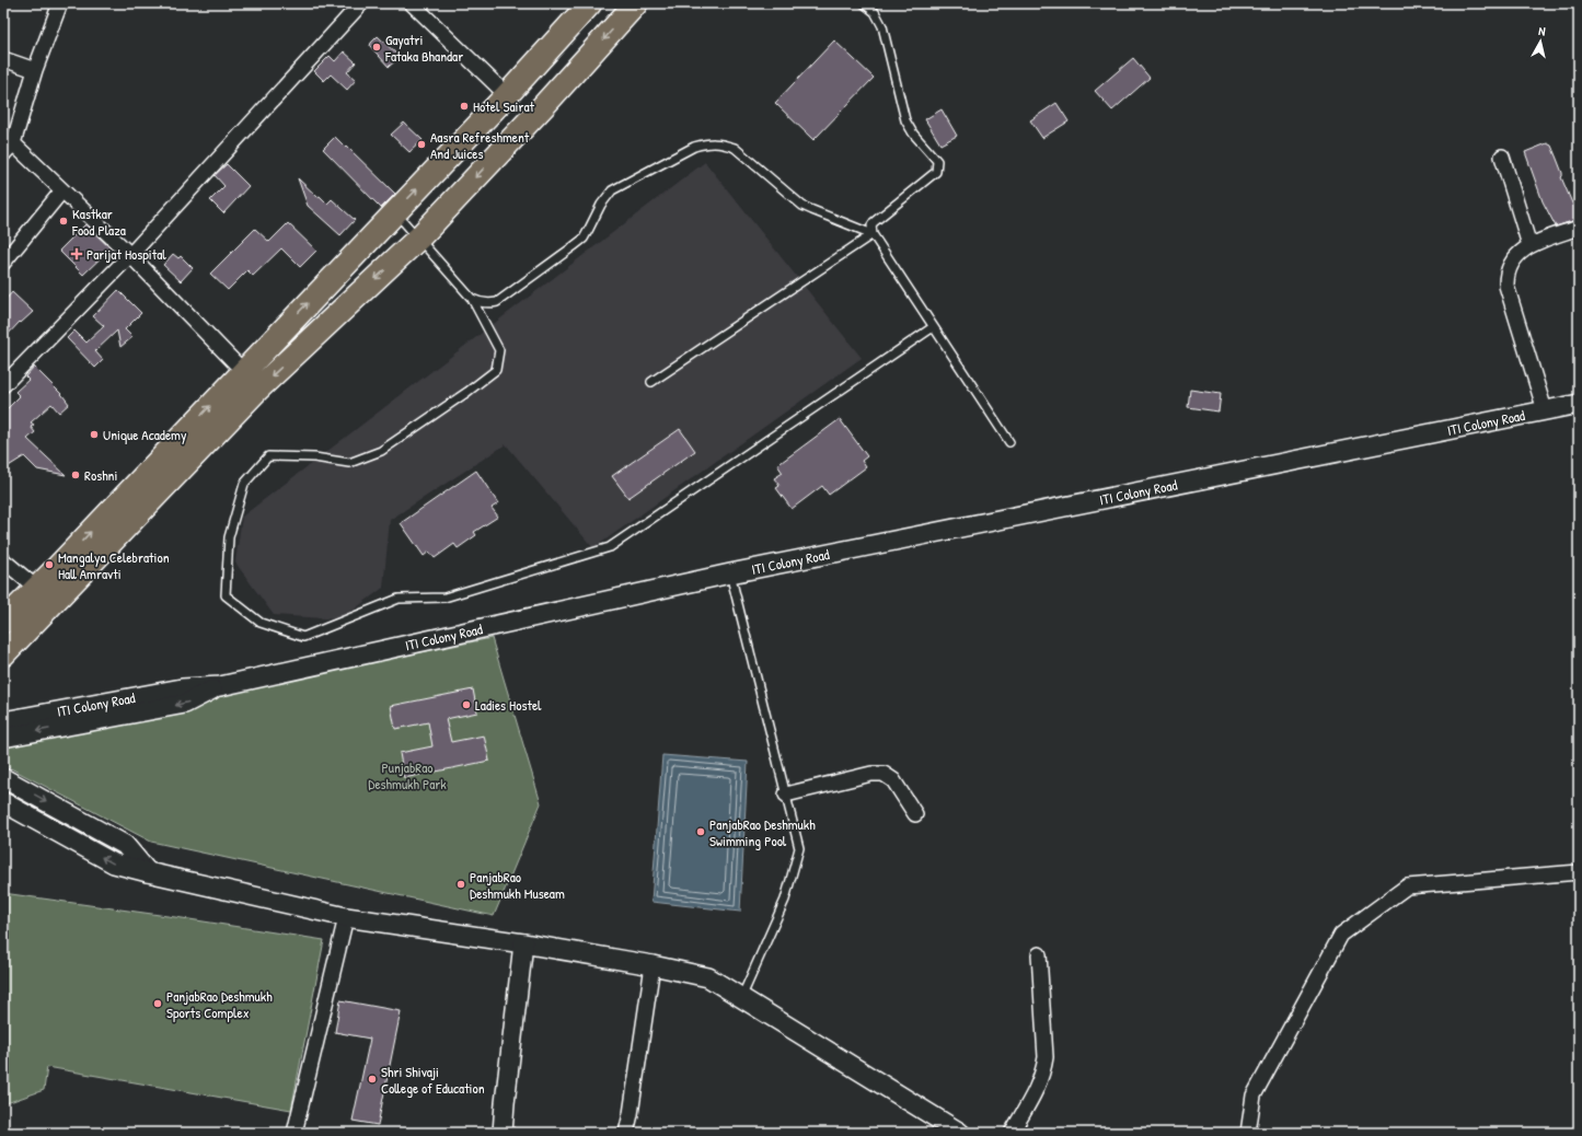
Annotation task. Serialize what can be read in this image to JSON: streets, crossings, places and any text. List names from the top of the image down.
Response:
{
  "streets": {
    "street": ["ITI Colony Road"]
  },
  "parks": ["PunjabRao Deshmukh Park"],
  "places": {
    "other": [
      "Gayatri Fataka Bhandar",
      "Hotel Sairat",
      "Aasra Refreshment And Juices",
      "Kastkar Food Plaza",
      "Unique Academy",
      "Roshni",
      "Mangalya Celebration Hall Amravti",
      "Ladies Hostel",
      "PanjabRao Deshmukh Swimming Pool",
      "PanjabRao Deshmukh Museam",
      "PanjabRao Deshmukh Sports Complex",
      "Shri Shivaji College of Education"
    ],
    "health": ["Parijat Hospital"]
  },
  "north": "top"
}
